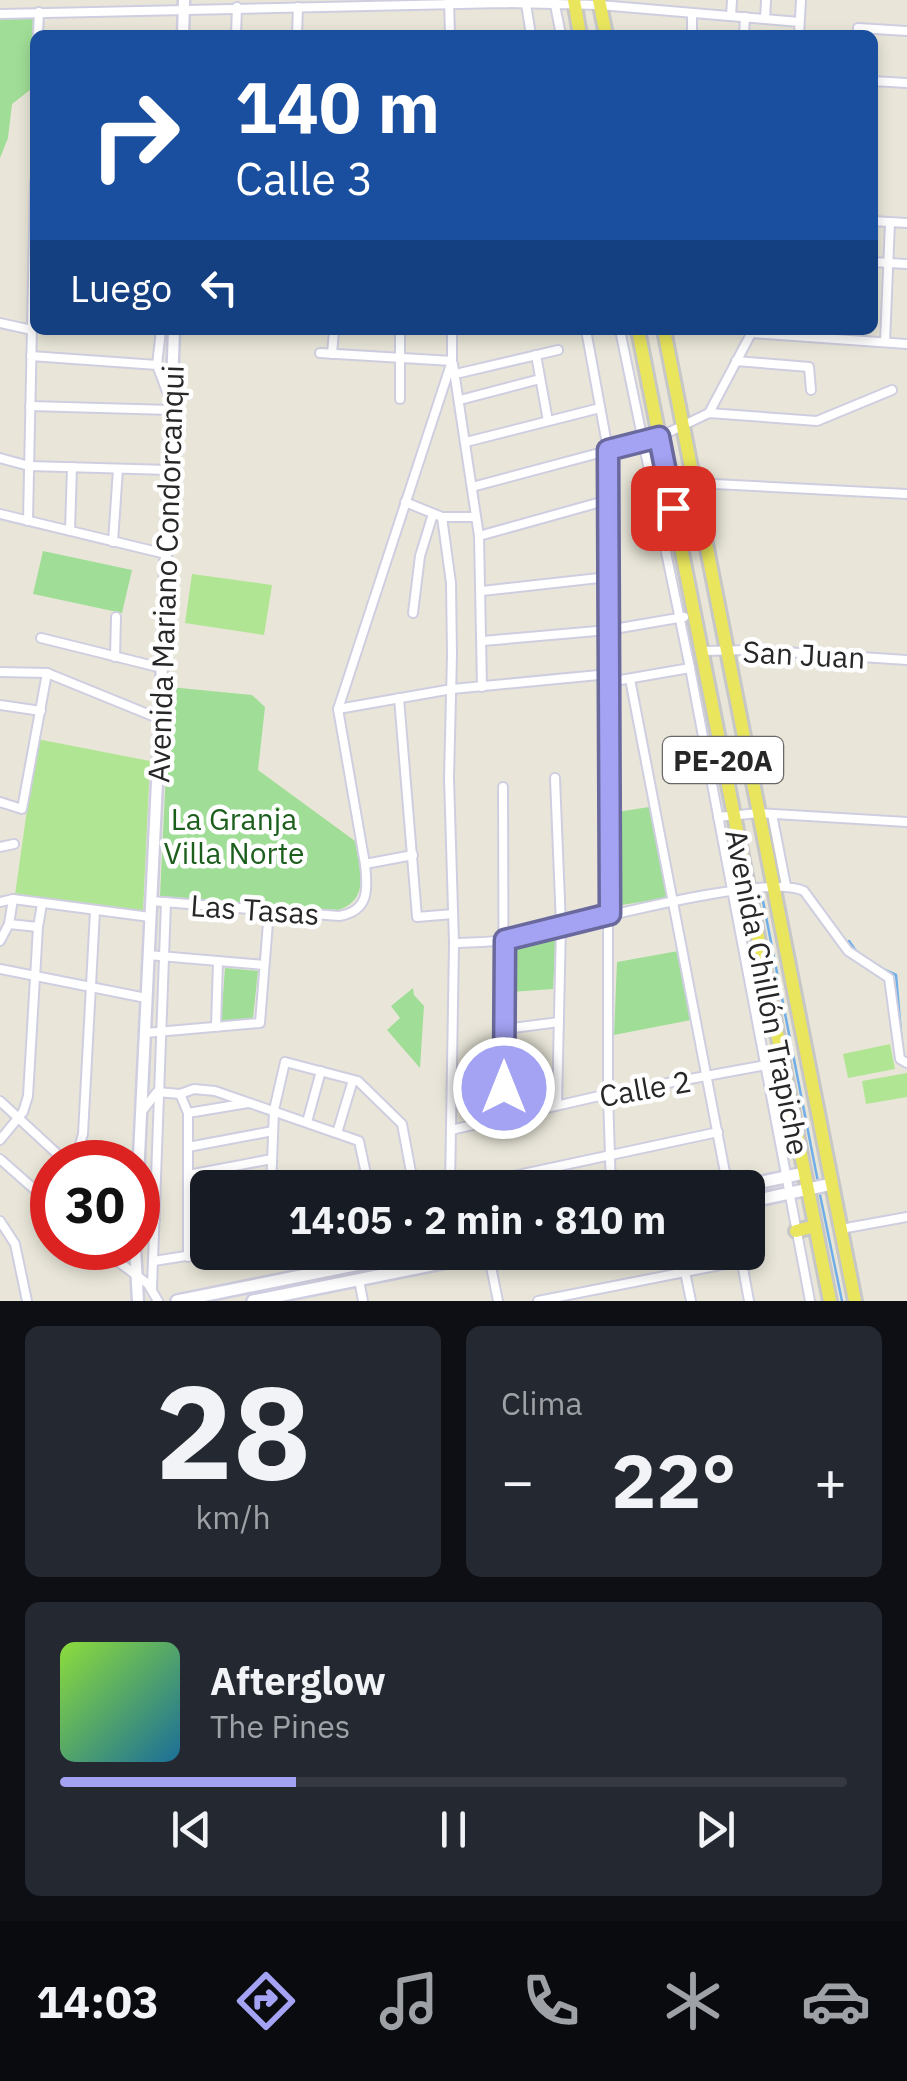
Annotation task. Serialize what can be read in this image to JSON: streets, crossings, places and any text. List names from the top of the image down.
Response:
{
  "streets": {
    "main road": ["PE-20A", "Avenida Chillón Trapiche"],
    "street": [
      "Avenida Mariano Condorcanqui",
      "San Juan",
      "Las Tasas",
      "Calle 2"
    ]
  },
  "crossings": [
    ["Avenida Mariano Condorcanqui", "Las Tasas"],
    ["San Juan", "Avenida Chillón Trapiche"],
    ["Avenida Chillón Trapiche", "Calle 2"]
  ],
  "parks": ["La Granja Villa Norte"],
  "page": {
    "turn": ["140 m", "Calle 3"],
    "then": "Luego",
    "limit": "30",
    "trip": "14:05 · 2 min · 810 m",
    "tile": [
      ["28", "km/h"],
      "Clima"
    ],
    "heat": ["−", "22°", "+"],
    "song": ["Afterglow", "The Pines"],
    "tabs": "14:03"
  }
}
